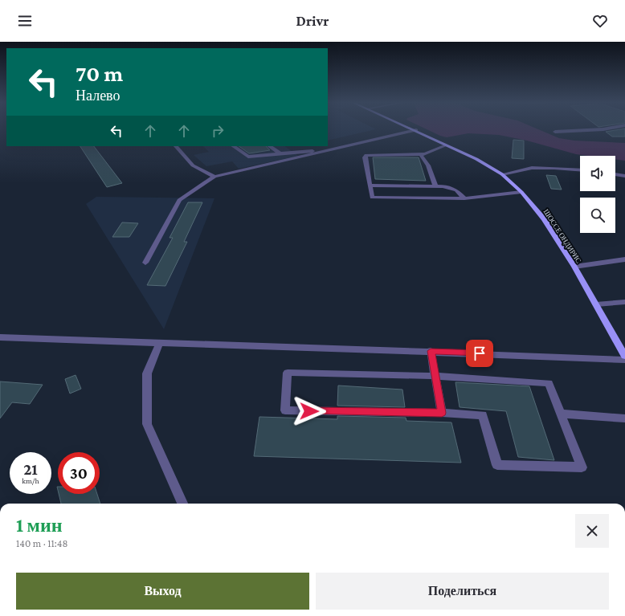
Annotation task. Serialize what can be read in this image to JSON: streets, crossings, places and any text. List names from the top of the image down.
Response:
{
  "streets": {
    "main road": ["ШОССЕ ОНДИРИС"]
  },
  "page": {
    "header": "Drivr",
    "turn": ["70 m", "Налево"],
    "speed": "21 km/h",
    "limit": "30",
    "heading": ["1 мин", "140 m · 11:48"],
    "buttons": ["Выход", "Поделиться"]
  }
}
